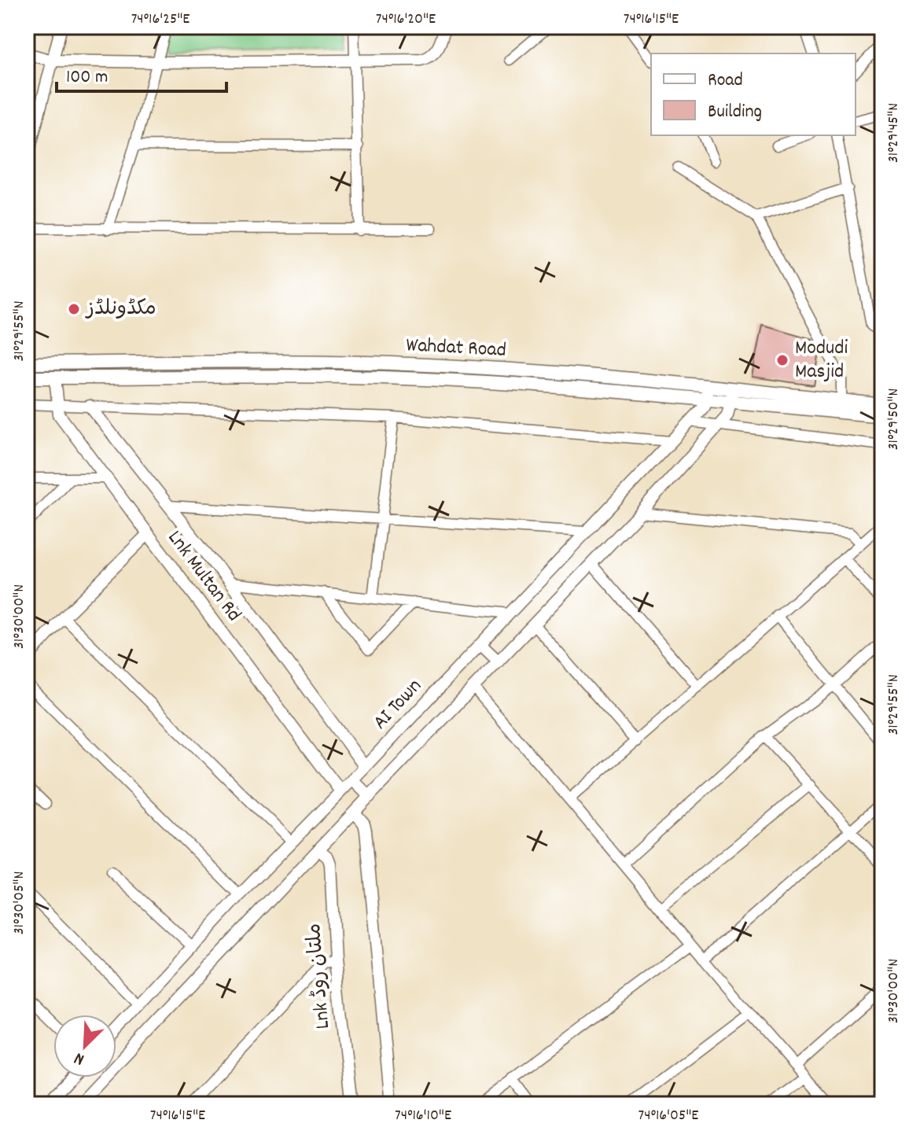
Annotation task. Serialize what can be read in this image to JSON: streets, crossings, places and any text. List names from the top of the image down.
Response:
{
  "streets": {
    "main road": ["Wahdat Road"],
    "street": ["Lnk Multan Rd", "AI Town", "Lnk ملتان روڈ"]
  },
  "crossings": [
    ["Wahdat Road", "Lnk Multan Rd"],
    ["Wahdat Road", "AI Town"],
    ["Lnk Multan Rd", "AI Town"]
  ],
  "places": ["مکڈونلڈز", "Modudi Masjid"],
  "legend": ["Road", "Building"],
  "scale_bar": "100 m",
  "north": "bottom left",
  "coordinates": [
    "74°16'25\"E",
    "74°16'20\"E",
    "74°16'15\"E",
    "31°29'45\"N",
    "31°29'55\"N",
    "31°29'50\"N",
    "31°30'00\"N",
    "31°30'05\"N",
    "74°16'10\"E",
    "74°16'05\"E"
  ]
}
